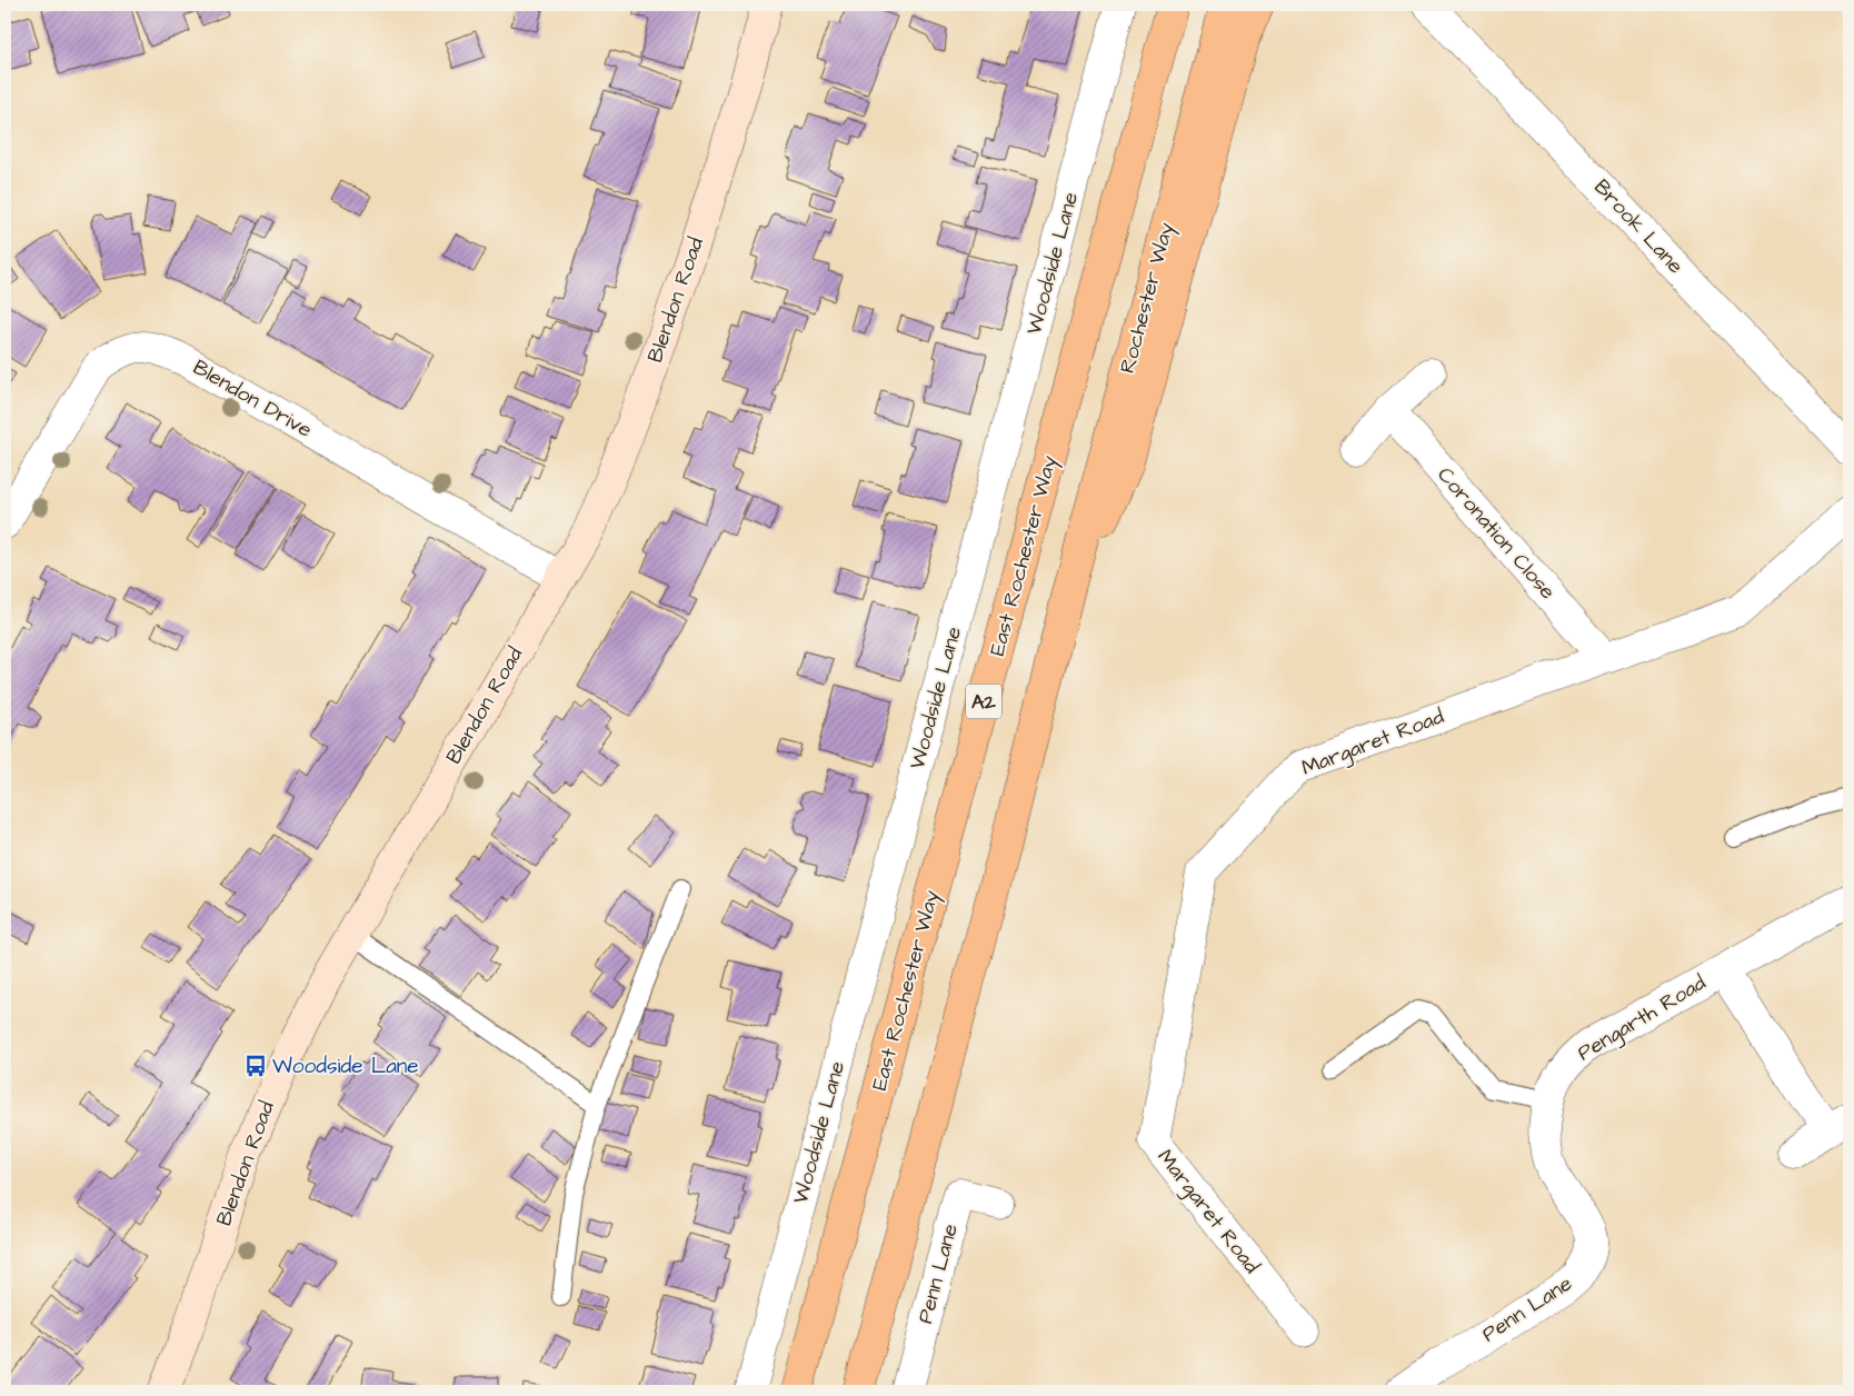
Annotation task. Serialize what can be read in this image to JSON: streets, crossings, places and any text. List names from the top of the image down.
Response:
{
  "streets": {
    "highway": ["Rochester Way", "East Rochester Way", "A2"],
    "main road": ["Blendon Road"],
    "street": [
      "Brook Lane",
      "Woodside Lane",
      "Blendon Drive",
      "Coronation Close",
      "Margaret Road",
      "Pengarth Road",
      "Penn Lane"
    ]
  },
  "crossings": [
    ["Blendon Road", "Blendon Drive"],
    ["Coronation Close", "Margaret Road"],
    ["Pengarth Road", "Penn Lane"]
  ],
  "places": {
    "bus stop": ["Woodside Lane"]
  }
}
